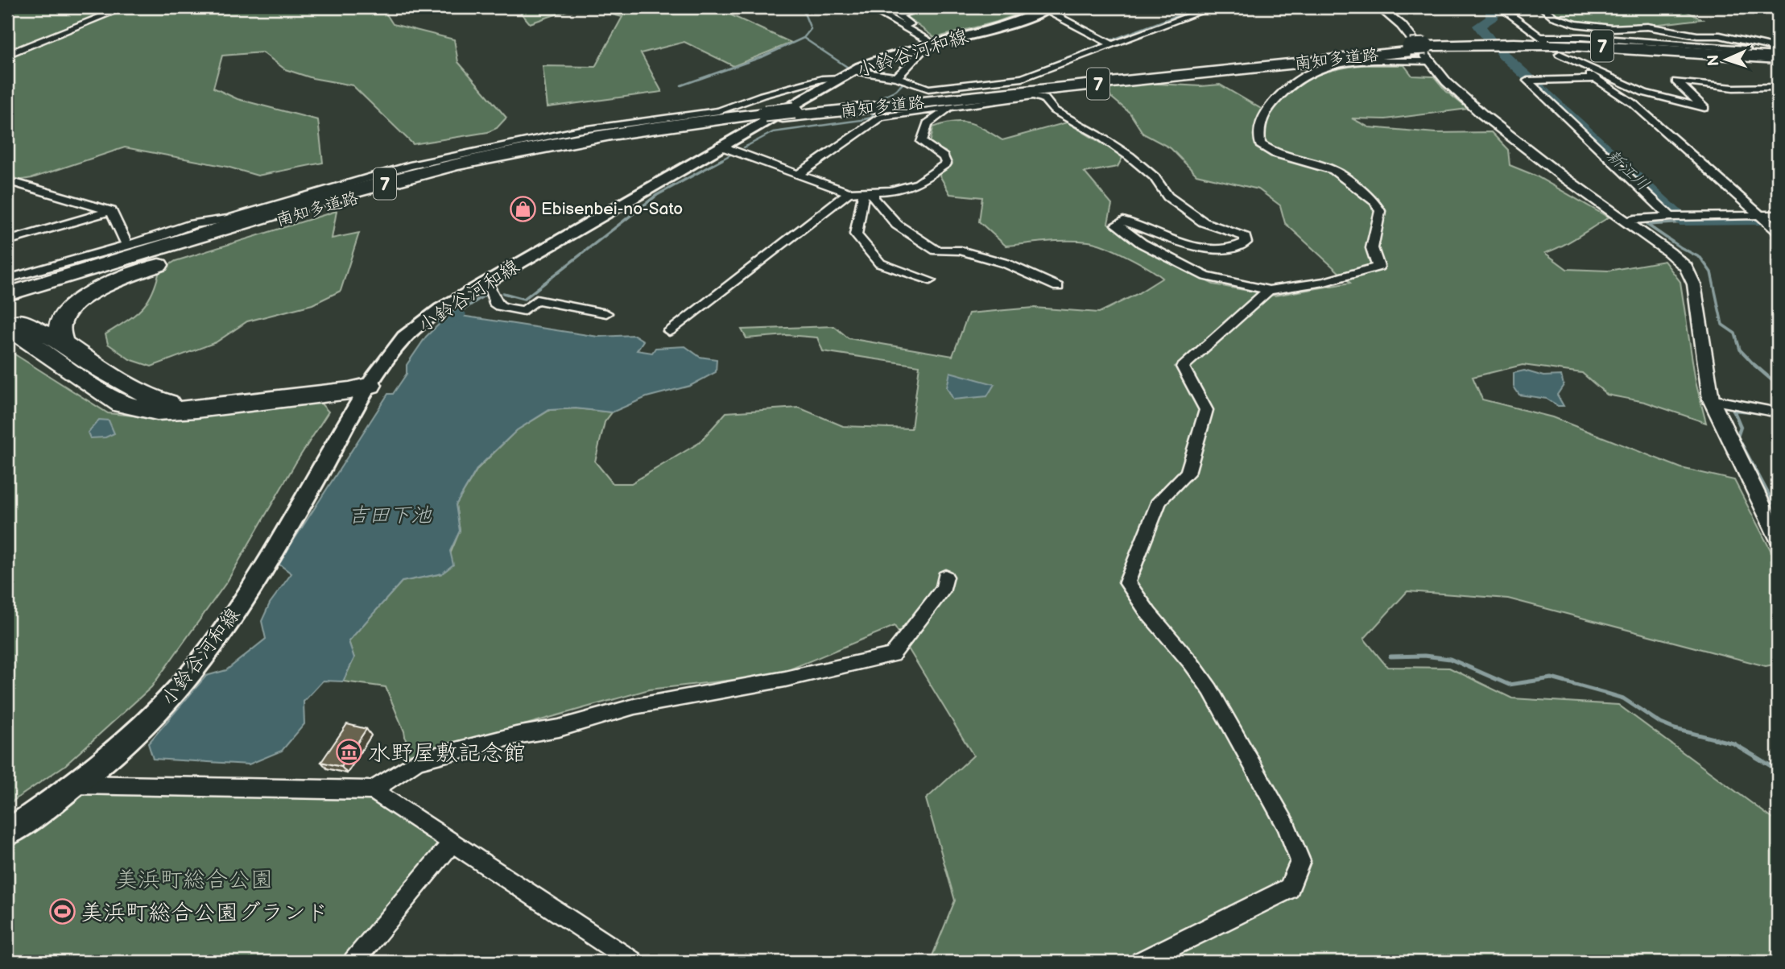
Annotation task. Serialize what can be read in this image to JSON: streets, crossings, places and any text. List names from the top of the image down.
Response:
{
  "streets": {
    "highway": ["7", "南知多道路"],
    "main road": ["小鈴谷河和線"]
  },
  "water": ["新江川", "吉田下池"],
  "parks": ["美浜町総合公園"],
  "places": {
    "shop": ["Ebisenbei-no-Sato"],
    "museum": ["水野屋敷記念館"],
    "sports": ["美浜町総合公園グランド"]
  },
  "north": "left"
}
